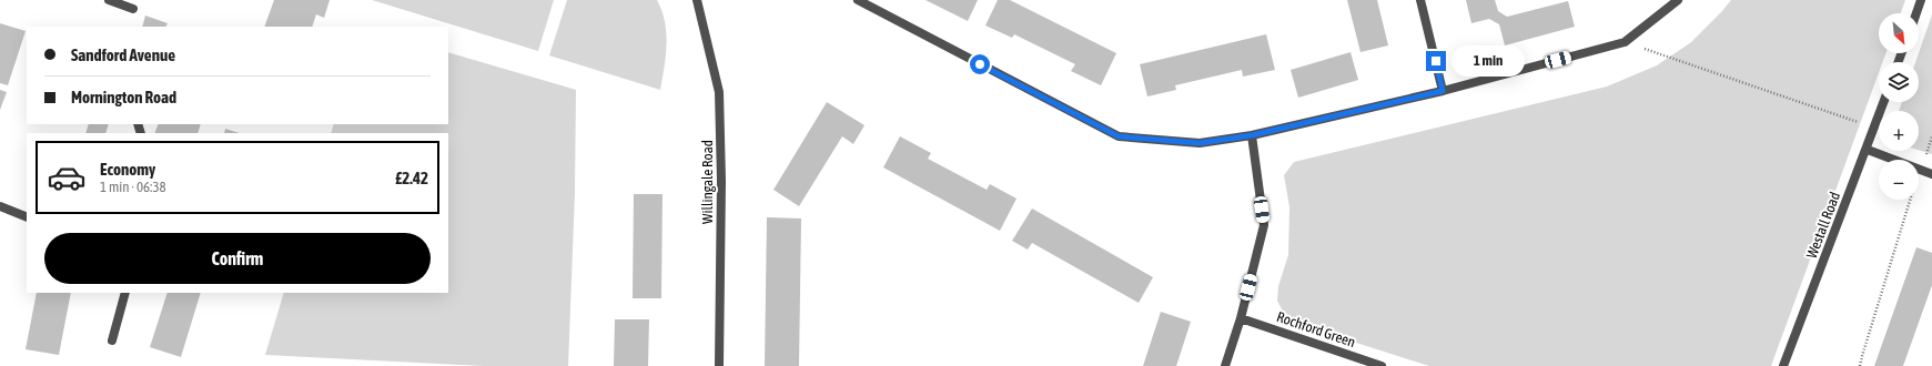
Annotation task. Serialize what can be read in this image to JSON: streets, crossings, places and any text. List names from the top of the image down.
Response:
{
  "streets": {
    "street": ["Willingale Road", "Westall Road", "Rochford Green"]
  },
  "north": "bottom right",
  "page": {
    "map_buttons": ["+", "−"],
    "banner": ["Sandford Avenue", "Mornington Road"],
    "bubble": "1 min",
    "list": [
      {
        "name": "Economy",
        "note": "1 min · 06:38",
        "value": "£2.42"
      }
    ],
    "buttons": "Confirm"
  }
}
